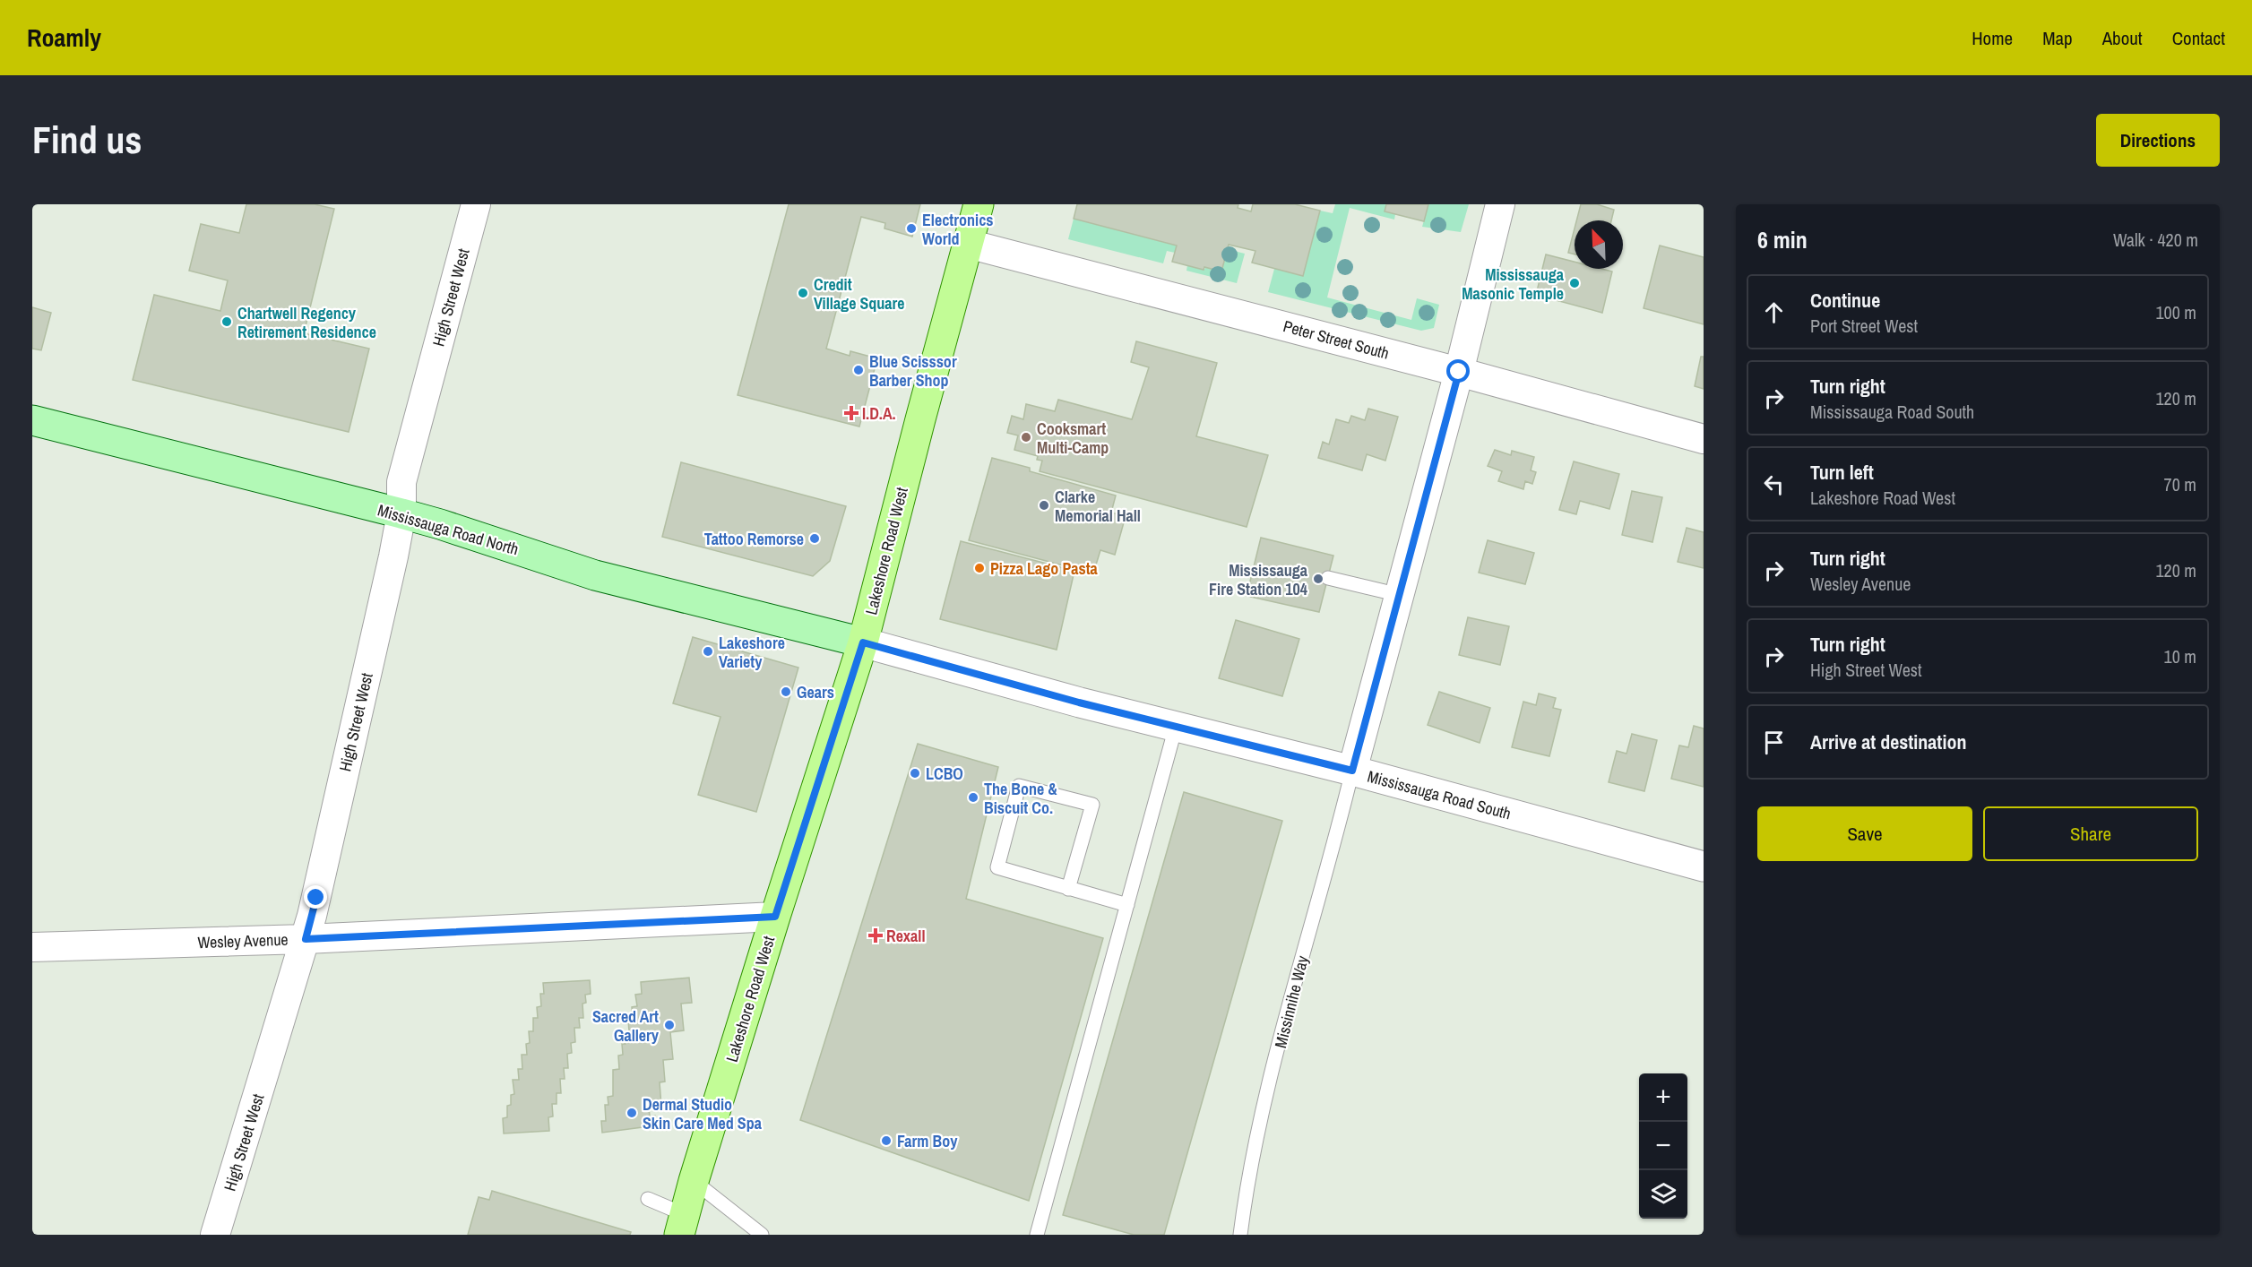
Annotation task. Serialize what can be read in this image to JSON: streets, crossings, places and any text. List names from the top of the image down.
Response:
{
  "streets": {
    "main road": ["Mississauga Road North", "Lakeshore Road West"],
    "street": [
      "High Street West",
      "Peter Street South",
      "Mississauga Road South",
      "Wesley Avenue"
    ],
    "lane": ["Missinnihe Way"]
  },
  "crossings": [
    ["High Street West", "Mississauga Road North"],
    ["High Street West", "Wesley Avenue"],
    ["Peter Street South", "Lakeshore Road West"],
    ["Mississauga Road North", "Lakeshore Road West"],
    ["Mississauga Road North", "Mississauga Road South"],
    ["Lakeshore Road West", "Mississauga Road South"],
    ["Lakeshore Road West", "Wesley Avenue"],
    ["Mississauga Road South", "Missinnihe Way"]
  ],
  "places": {
    "other": [
      "Electronics World",
      "Mississauga Masonic Temple",
      "Credit Village Square",
      "Chartwell Regency Retirement Residence",
      "Blue Scisssor Barber Shop",
      "Cooksmart Multi-Camp",
      "Clarke Memorial Hall",
      "Tattoo Remorse",
      "Pizza Lago Pasta",
      "Mississauga Fire Station 104",
      "Lakeshore Variety",
      "Gears",
      "LCBO",
      "The Bone & Biscuit Co.",
      "Sacred Art Gallery",
      "Dermal Studio Skin Care Med Spa",
      "Farm Boy"
    ],
    "health": ["I.D.A.", "Rexall"]
  },
  "north": "top left",
  "page": {
    "header": "Roamly",
    "nav": [
      "Home",
      "Map",
      "About",
      "Contact"
    ],
    "buttons": [
      "Directions",
      ["Save", "Share"]
    ],
    "title": "Find us",
    "heading": ["6 min", "Walk · 420 m"],
    "list": [
      ["Continue", "Port Street West", "100 m"],
      ["Turn right", "Mississauga Road South", "120 m"],
      ["Turn left", "Lakeshore Road West", "70 m"],
      ["Turn right", "Wesley Avenue", "120 m"],
      ["Turn right", "High Street West", "10 m"],
      "Arrive at destination"
    ],
    "map_buttons": ["+", "−"]
  }
}
